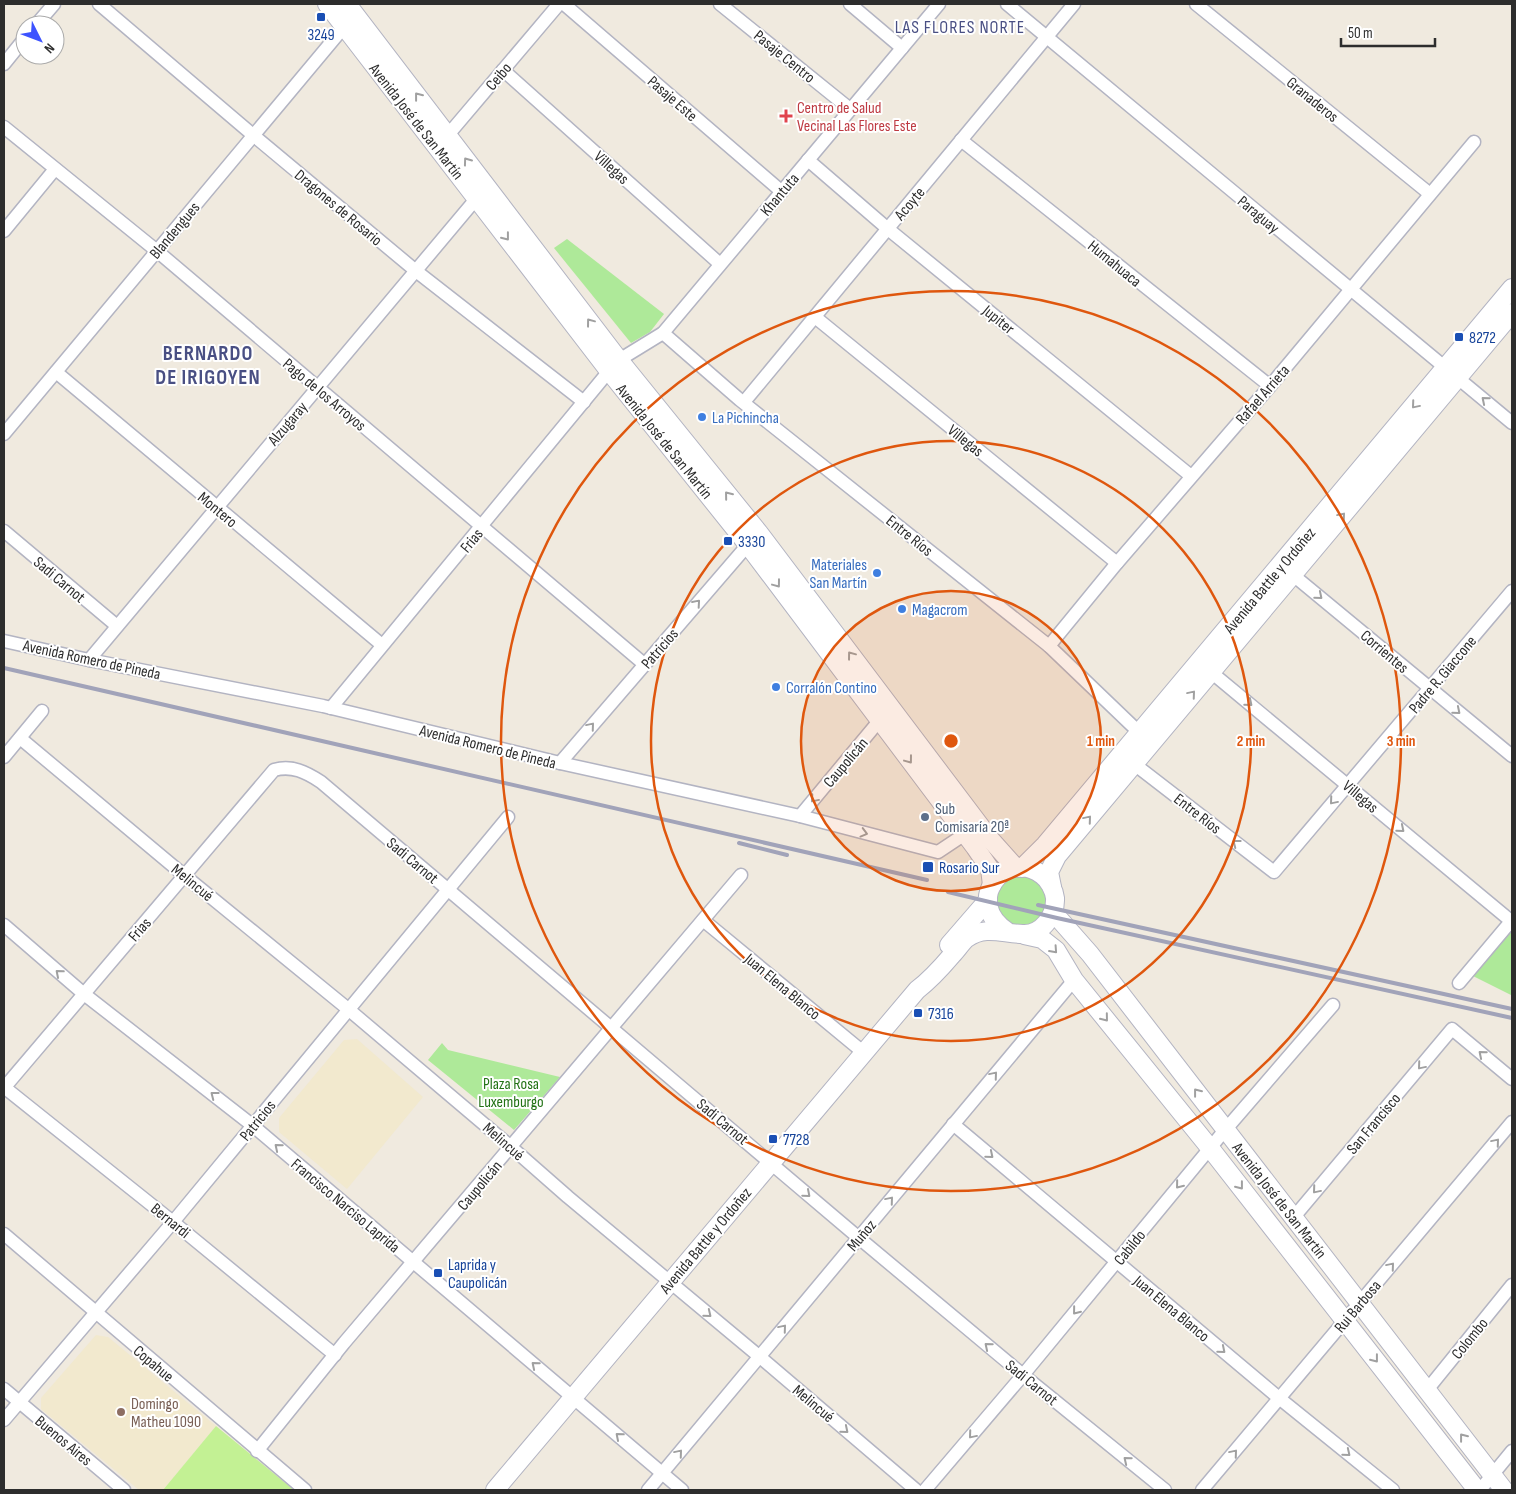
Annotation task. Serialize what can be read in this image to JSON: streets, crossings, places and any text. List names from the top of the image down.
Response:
{
  "streets": {
    "main road": ["Avenida José de San Martín", "Avenida Battle y Ordoñez"],
    "street": [
      "Pasaje Centro",
      "Ceibo",
      "Pasaje Este",
      "Granaderos",
      "Villegas",
      "Khantuta",
      "Acoyte",
      "Dragones de Rosario",
      "Paraguay",
      "Blandengues",
      "Humahuaca",
      "Jupiter",
      "Pago de los Arroyos",
      "Rafael Arrieta",
      "Alzugaray",
      "Montero",
      "Entre Ríos",
      "Frias",
      "Sadi Carnot",
      "Patricios",
      "Corrientes",
      "Avenida Romero de Pineda",
      "Padre R. Giaccone",
      "Caupolicán",
      "Melincué",
      "Juan Elena Blanco",
      "San Francisco",
      "Francisco Narciso Laprida",
      "Bernardi",
      "Muñoz",
      "Cabildo",
      "Rui Barbosa",
      "Colombo",
      "Copahue",
      "Buenos Aires"
    ]
  },
  "crossings": [
    ["Pasaje Centro", "Khantuta"],
    ["Ceibo", "Avenida José de San Martín"],
    ["Ceibo", "Villegas"],
    ["Pasaje Este", "Khantuta"],
    ["Granaderos", "Rafael Arrieta"],
    ["Avenida José de San Martín", "Khantuta"],
    ["Avenida José de San Martín", "Blandengues"],
    ["Avenida José de San Martín", "Alzugaray"],
    ["Avenida José de San Martín", "Frias"],
    ["Avenida José de San Martín", "Avenida Battle y Ordoñez"],
    ["Avenida José de San Martín", "Patricios"],
    ["Avenida José de San Martín", "Avenida Romero de Pineda"],
    ["Avenida José de San Martín", "Caupolicán"],
    ["Avenida José de San Martín", "San Francisco"],
    ["Avenida José de San Martín", "Muñoz"],
    ["Avenida José de San Martín", "Cabildo"],
    ["Avenida José de San Martín", "Rui Barbosa"],
    ["Avenida José de San Martín", "Colombo"],
    ["Villegas", "Khantuta"],
    ["Villegas", "Acoyte"],
    ["Villegas", "Rafael Arrieta"],
    ["Villegas", "Avenida Battle y Ordoñez"],
    ["Villegas", "Padre R. Giaccone"],
    ["Khantuta", "Jupiter"],
    ["Khantuta", "Entre Ríos"],
    ["Khantuta", "Frias"],
    ["Acoyte", "Paraguay"],
    ["Acoyte", "Humahuaca"],
    ["Acoyte", "Jupiter"],
    ["Acoyte", "Entre Ríos"],
    ["Dragones de Rosario", "Blandengues"],
    ["Dragones de Rosario", "Alzugaray"],
    ["Dragones de Rosario", "Frias"],
    ["Paraguay", "Rafael Arrieta"],
    ["Paraguay", "Avenida Battle y Ordoñez"],
    ["Blandengues", "Pago de los Arroyos"],
    ["Blandengues", "Montero"],
    ["Humahuaca", "Rafael Arrieta"],
    ["Jupiter", "Rafael Arrieta"],
    ["Pago de los Arroyos", "Alzugaray"],
    ["Pago de los Arroyos", "Frias"],
    ["Pago de los Arroyos", "Patricios"],
    ["Rafael Arrieta", "Entre Ríos"],
    ["Alzugaray", "Montero"],
    ["Alzugaray", "Sadi Carnot"],
    ["Alzugaray", "Avenida Romero de Pineda"],
    ["Montero", "Frias"],
    ["Entre Ríos", "Avenida Battle y Ordoñez"],
    ["Entre Ríos", "Padre R. Giaccone"],
    ["Frias", "Sadi Carnot"],
    ["Frias", "Avenida Romero de Pineda"],
    ["Frias", "Melincué"],
    ["Frias", "Francisco Narciso Laprida"],
    ["Frias", "Bernardi"],
    ["Sadi Carnot", "Avenida Battle y Ordoñez"],
    ["Sadi Carnot", "Patricios"],
    ["Sadi Carnot", "Caupolicán"],
    ["Sadi Carnot", "Muñoz"],
    ["Sadi Carnot", "Cabildo"],
    ["Avenida Battle y Ordoñez", "Corrientes"],
    ["Avenida Battle y Ordoñez", "Melincué"],
    ["Avenida Battle y Ordoñez", "Juan Elena Blanco"],
    ["Avenida Battle y Ordoñez", "Francisco Narciso Laprida"],
    ["Patricios", "Avenida Romero de Pineda"],
    ["Patricios", "Melincué"],
    ["Patricios", "Francisco Narciso Laprida"],
    ["Patricios", "Bernardi"],
    ["Patricios", "Copahue"],
    ["Patricios", "Buenos Aires"],
    ["Corrientes", "Padre R. Giaccone"],
    ["Avenida Romero de Pineda", "Caupolicán"],
    ["Caupolicán", "Melincué"],
    ["Caupolicán", "Juan Elena Blanco"],
    ["Caupolicán", "Francisco Narciso Laprida"],
    ["Caupolicán", "Bernardi"],
    ["Caupolicán", "Copahue"],
    ["Melincué", "Muñoz"],
    ["Juan Elena Blanco", "Muñoz"],
    ["Juan Elena Blanco", "Cabildo"],
    ["Juan Elena Blanco", "Rui Barbosa"],
    ["Francisco Narciso Laprida", "Muñoz"]
  ],
  "one_way": [
    "Villegas",
    "Corrientes",
    "Juan Elena Blanco",
    "Francisco Narciso Laprida",
    "Muñoz",
    "Cabildo",
    "Rui Barbosa"
  ],
  "districts": ["LAS FLORES NORTE", "BERNARDO DE IRIGOYEN"],
  "parks": ["Plaza Rosa Luxemburgo"],
  "places": {
    "transit": [
      "3249",
      "8272",
      "3330",
      "Rosario Sur",
      "7316",
      "7728",
      "Laprida y Caupolicán"
    ],
    "health": ["Centro de Salud Vecinal Las Flores Este"],
    "other": [
      "La Pichincha",
      "Materiales San Martín",
      "Magacrom",
      "Corralón Contino",
      "Sub Comisaría 20ª",
      "Domingo Matheu 1090"
    ]
  },
  "scale_bar": "50 m",
  "north": "bottom right",
  "rings": ["1 min", "2 min", "3 min"]
}
